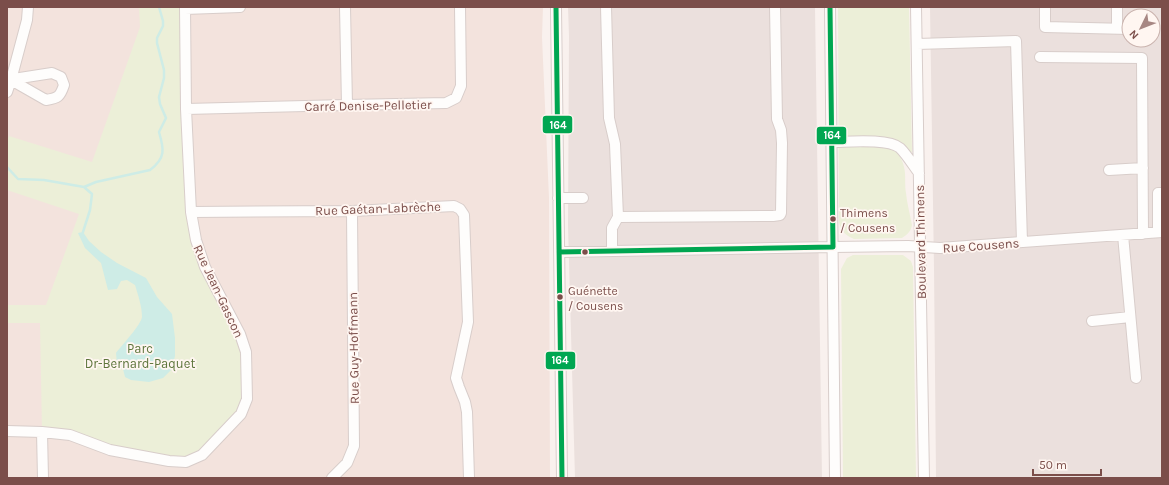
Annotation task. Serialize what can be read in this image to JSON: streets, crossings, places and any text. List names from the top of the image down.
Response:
{
  "streets": {
    "street": [
      "Carré Denise-Pelletier",
      "Rue Gaétan-Labrèche",
      "Boulevard Thimens",
      "Rue Cousens",
      "Rue Jean-Gascon",
      "Rue Guy-Hoffmann"
    ]
  },
  "crossings": [
    ["Carré Denise-Pelletier", "Rue Jean-Gascon"],
    ["Rue Gaétan-Labrèche", "Rue Jean-Gascon"],
    ["Rue Gaétan-Labrèche", "Rue Guy-Hoffmann"],
    ["Boulevard Thimens", "Rue Cousens"]
  ],
  "parks": ["Parc Dr-Bernard-Paquet"],
  "places": ["Thimens / Cousens", "Guénette / Cousens"],
  "lines": ["transit line 164"],
  "scale_bar": "50 m",
  "north": "bottom left"
}
